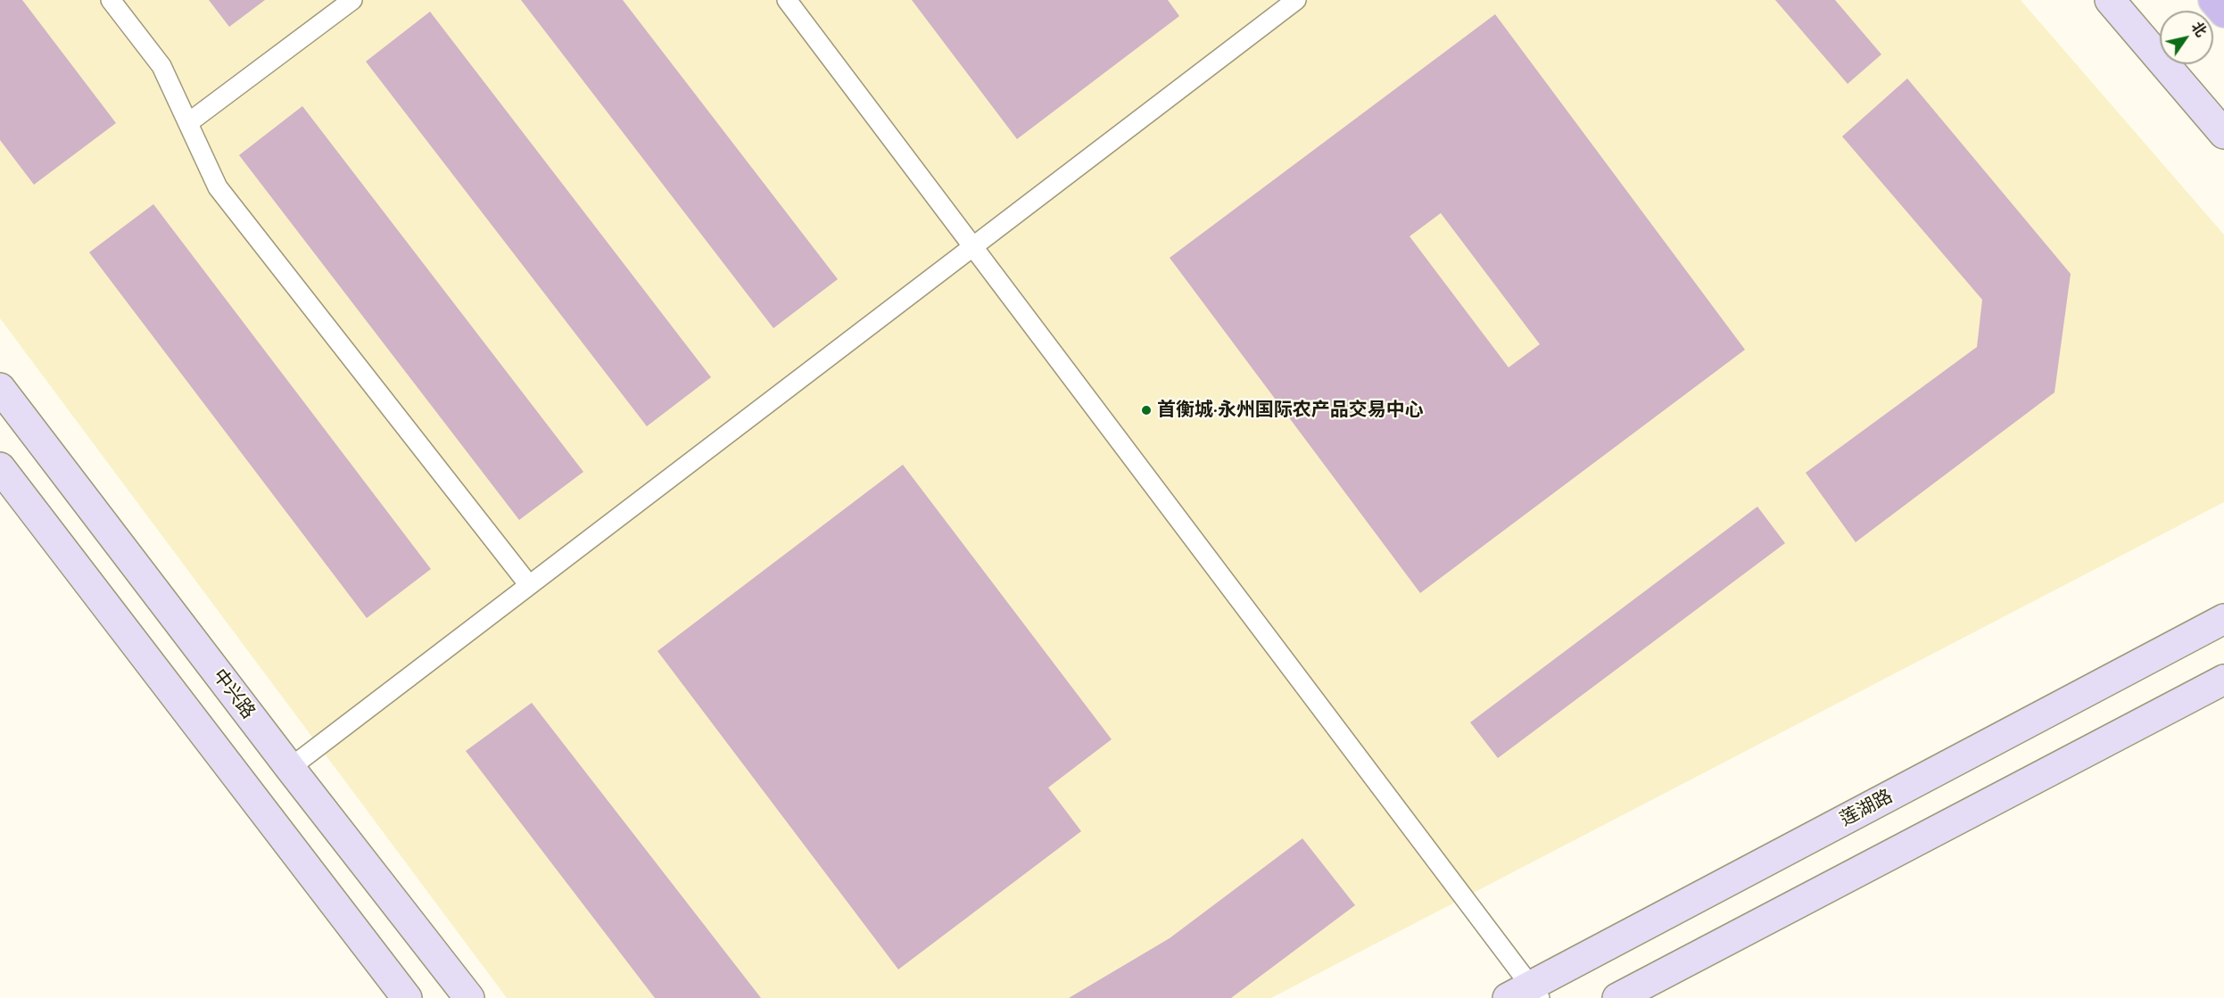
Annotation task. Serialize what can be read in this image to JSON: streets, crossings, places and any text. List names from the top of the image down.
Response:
{
  "streets": {
    "street": ["中兴路", "莲湖路"]
  },
  "places": ["首衡城·永州国际农产品交易中心"],
  "north": "top right"
}
